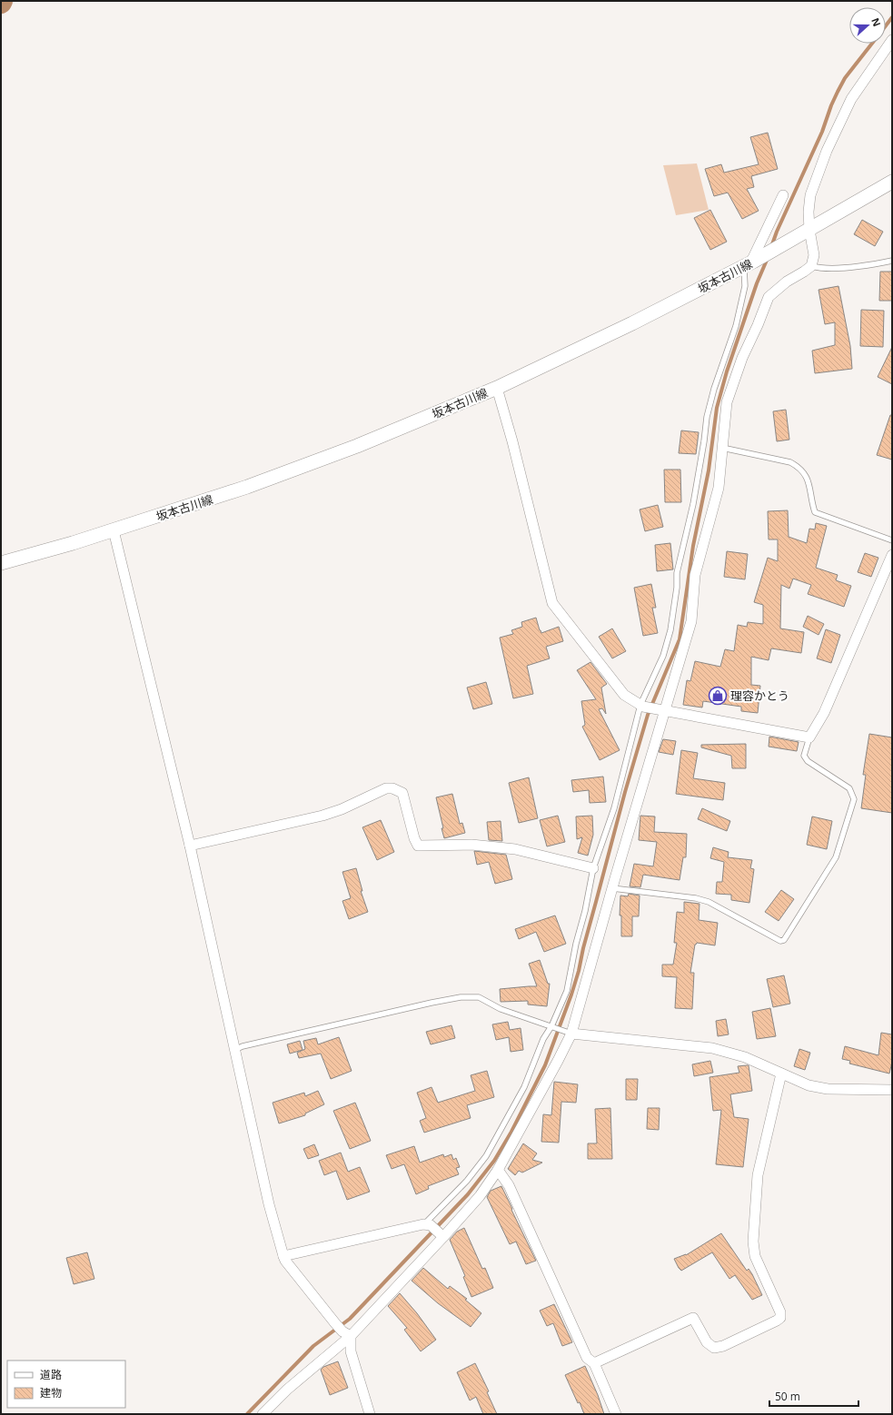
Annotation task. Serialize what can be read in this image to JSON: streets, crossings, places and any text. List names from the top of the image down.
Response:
{
  "streets": {
    "main road": ["坂本古川線"]
  },
  "places": {
    "shop": ["理容かとう"]
  },
  "legend": ["道路", "建物"],
  "scale_bar": "50 m",
  "north": "right"
}
